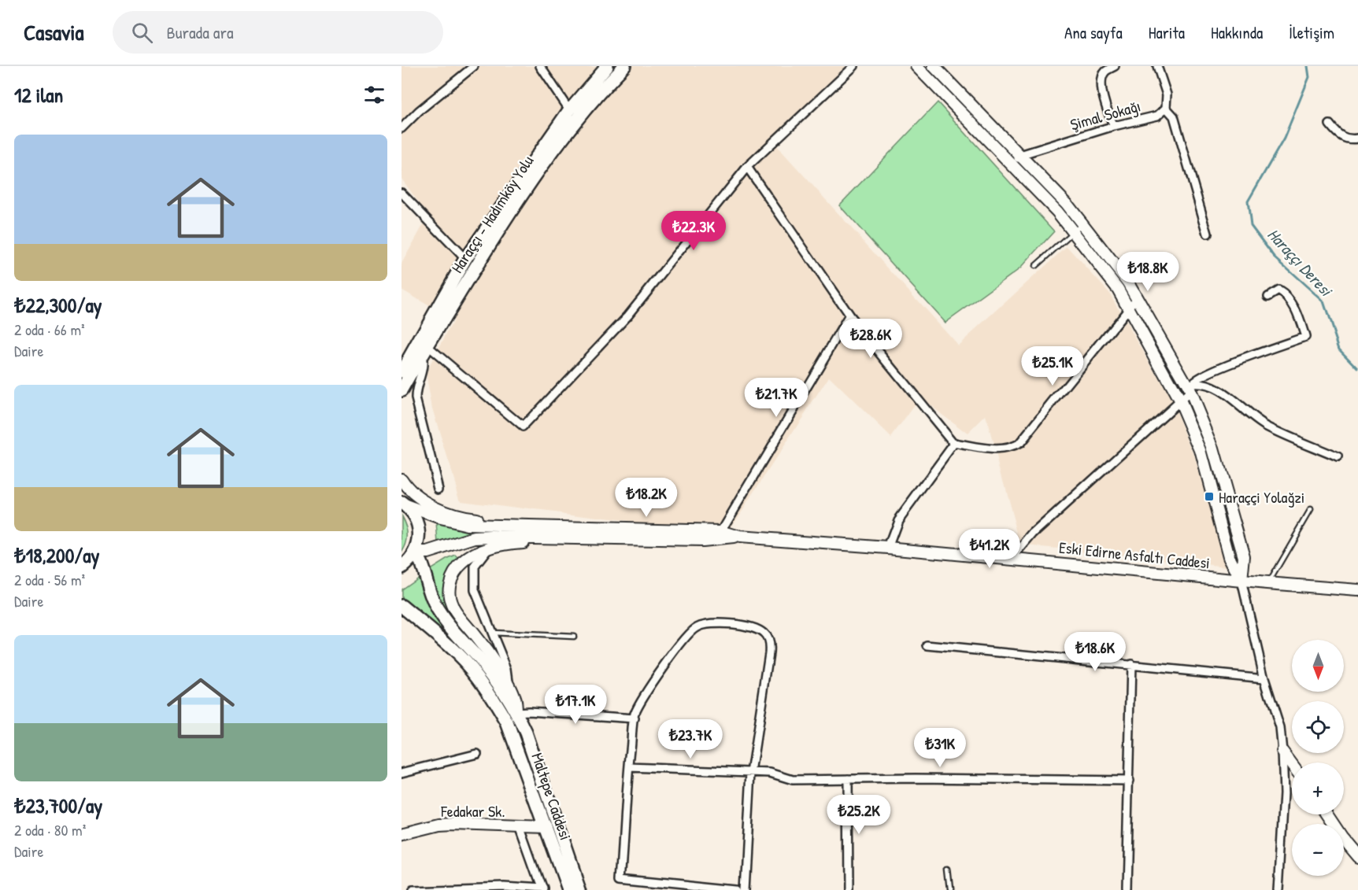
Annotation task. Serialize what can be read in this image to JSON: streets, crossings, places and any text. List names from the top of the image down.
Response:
{
  "streets": {
    "main road": [
      "Haraççı - Hadımköy Yolu",
      "Eski Edirne Asfaltı Caddesi",
      "Maltepe Caddesi",
      "Fedakar Sk."
    ],
    "street": ["Şimal Sokağı"]
  },
  "crossings": [
    ["Maltepe Caddesi", "Fedakar Sk."]
  ],
  "water": ["Haraççı Deresi"],
  "places": {
    "transit": ["Haraççi Yolağzi"]
  },
  "north": "bottom",
  "page": {
    "header": "Casavia",
    "search": "Burada ara",
    "nav": [
      "Ana sayfa",
      "Harita",
      "Hakkında",
      "İletişim"
    ],
    "heading": "12 ilan",
    "list": [
      {
        "name": "₺22,300/ay",
        "note": "2 oda · 66 m² · Daire"
      },
      {
        "name": "₺18,200/ay",
        "note": "2 oda · 56 m² · Daire"
      },
      {
        "name": "₺23,700/ay",
        "note": "2 oda · 80 m² · Daire"
      }
    ],
    "price": [
      "₺22.3K",
      "₺18.8K",
      "₺28.6K",
      "₺25.1K",
      "₺21.7K",
      "₺18.2K",
      "₺41.2K",
      "₺18.6K",
      "₺17.1K",
      "₺23.7K",
      "₺31K",
      "₺25.2K"
    ],
    "map_buttons": ["+", "−"]
  }
}
